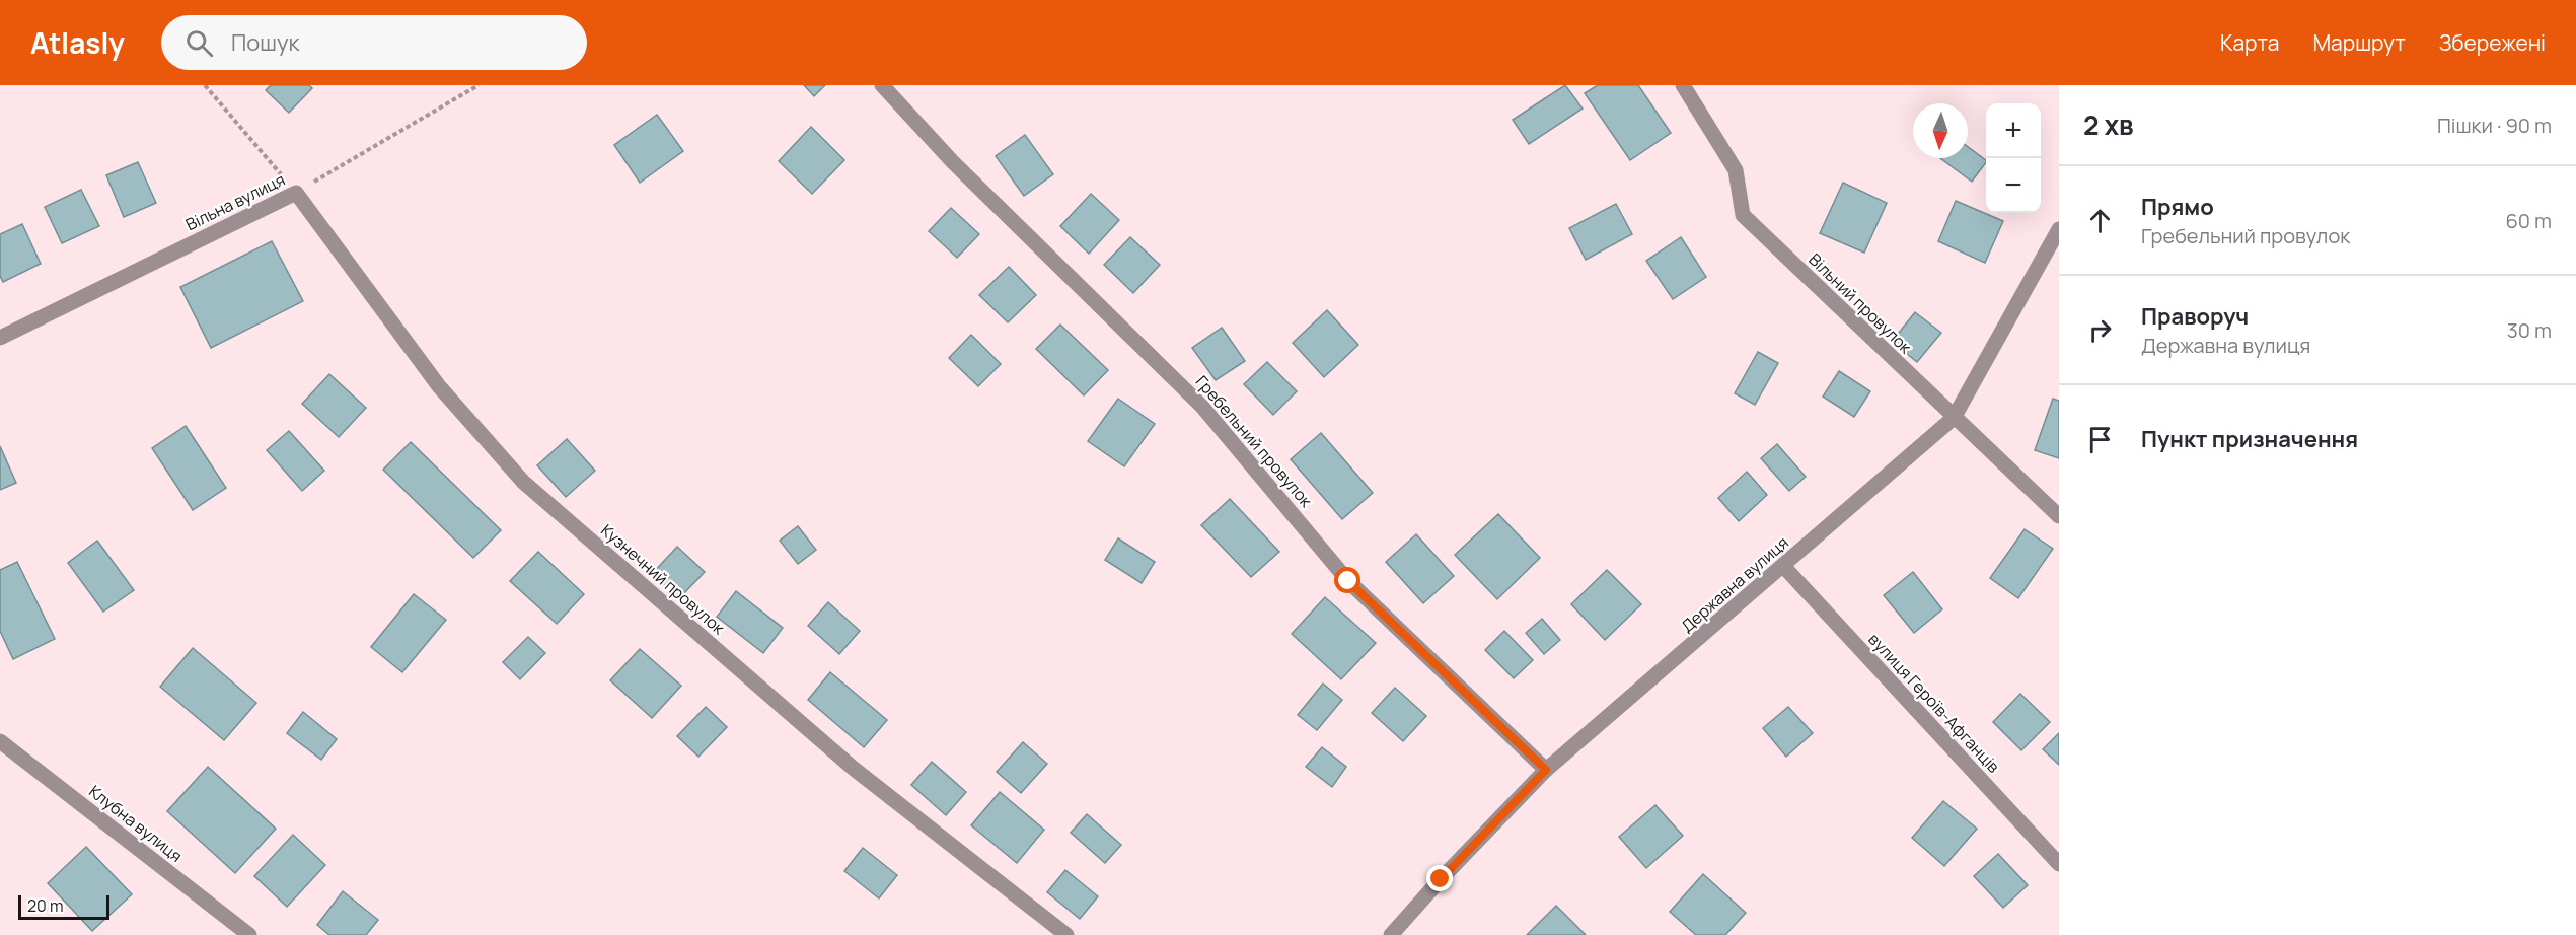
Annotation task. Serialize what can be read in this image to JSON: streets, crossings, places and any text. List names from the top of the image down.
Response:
{
  "streets": {
    "street": [
      "Вільна вулиця",
      "Вільний провулок",
      "Гребельний провулок",
      "Кузнечний провулок",
      "Державна вулиця",
      "вулиця Героїв-Афганців",
      "Клубна вулиця"
    ]
  },
  "crossings": [
    ["Вільна вулиця", "Кузнечний провулок"],
    ["Вільний провулок", "Державна вулиця"],
    ["Гребельний провулок", "Державна вулиця"],
    ["Державна вулиця", "вулиця Героїв-Афганців"]
  ],
  "scale_bar": "20 m",
  "north": "bottom",
  "page": {
    "header": "Atlasly",
    "search": "Пошук",
    "nav": ["Карта", "Маршрут", "Збережені"],
    "heading": ["2 хв", "Пішки · 90 m"],
    "map_buttons": ["+", "−"],
    "list": [
      ["Прямо", "Гребельний провулок", "60 m"],
      ["Праворуч", "Державна вулиця", "30 m"],
      "Пункт призначення"
    ],
    "scale": "20 m"
  }
}
